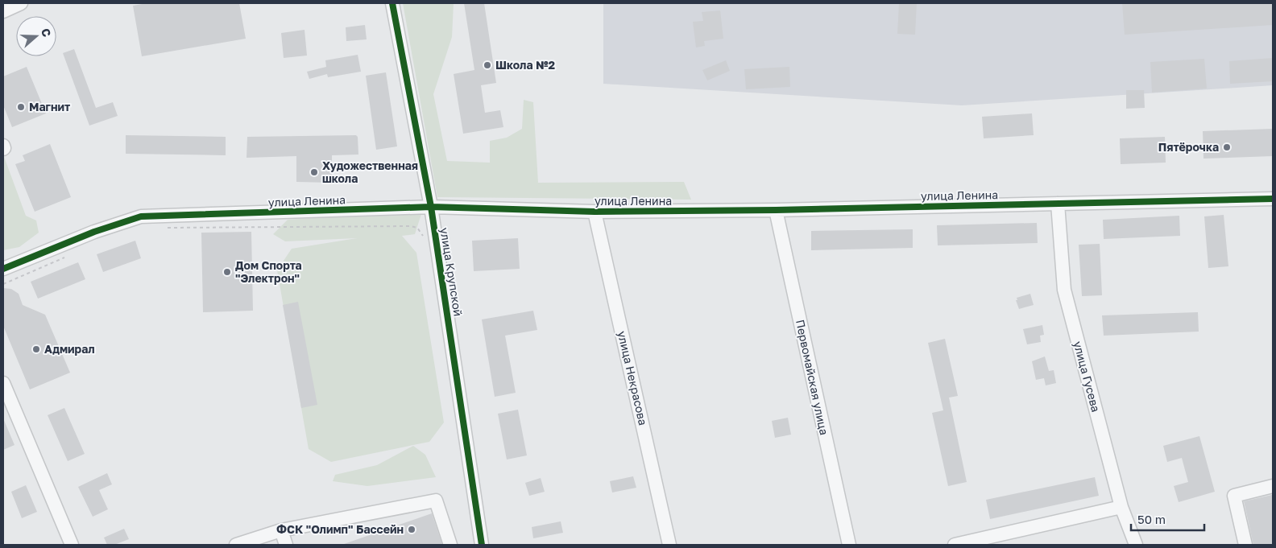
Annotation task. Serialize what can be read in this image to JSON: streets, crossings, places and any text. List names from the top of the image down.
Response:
{
  "streets": {
    "street": [
      "улица Ленина",
      "улица Крупской",
      "улица Гусева",
      "Первомайская улица",
      "улица Некрасова"
    ]
  },
  "crossings": [
    ["улица Ленина", "улица Крупской"],
    ["улица Ленина", "улица Гусева"],
    ["улица Ленина", "Первомайская улица"],
    ["улица Ленина", "улица Некрасова"]
  ],
  "places": [
    "Школа №2",
    "Магнит",
    "Пятёрочка",
    "Художественная школа",
    "Дом Спорта \"Электрон\"",
    "Адмирал",
    "ФСК \"Олимп\" Бассейн"
  ],
  "scale_bar": "50 m",
  "north": "right"
}
